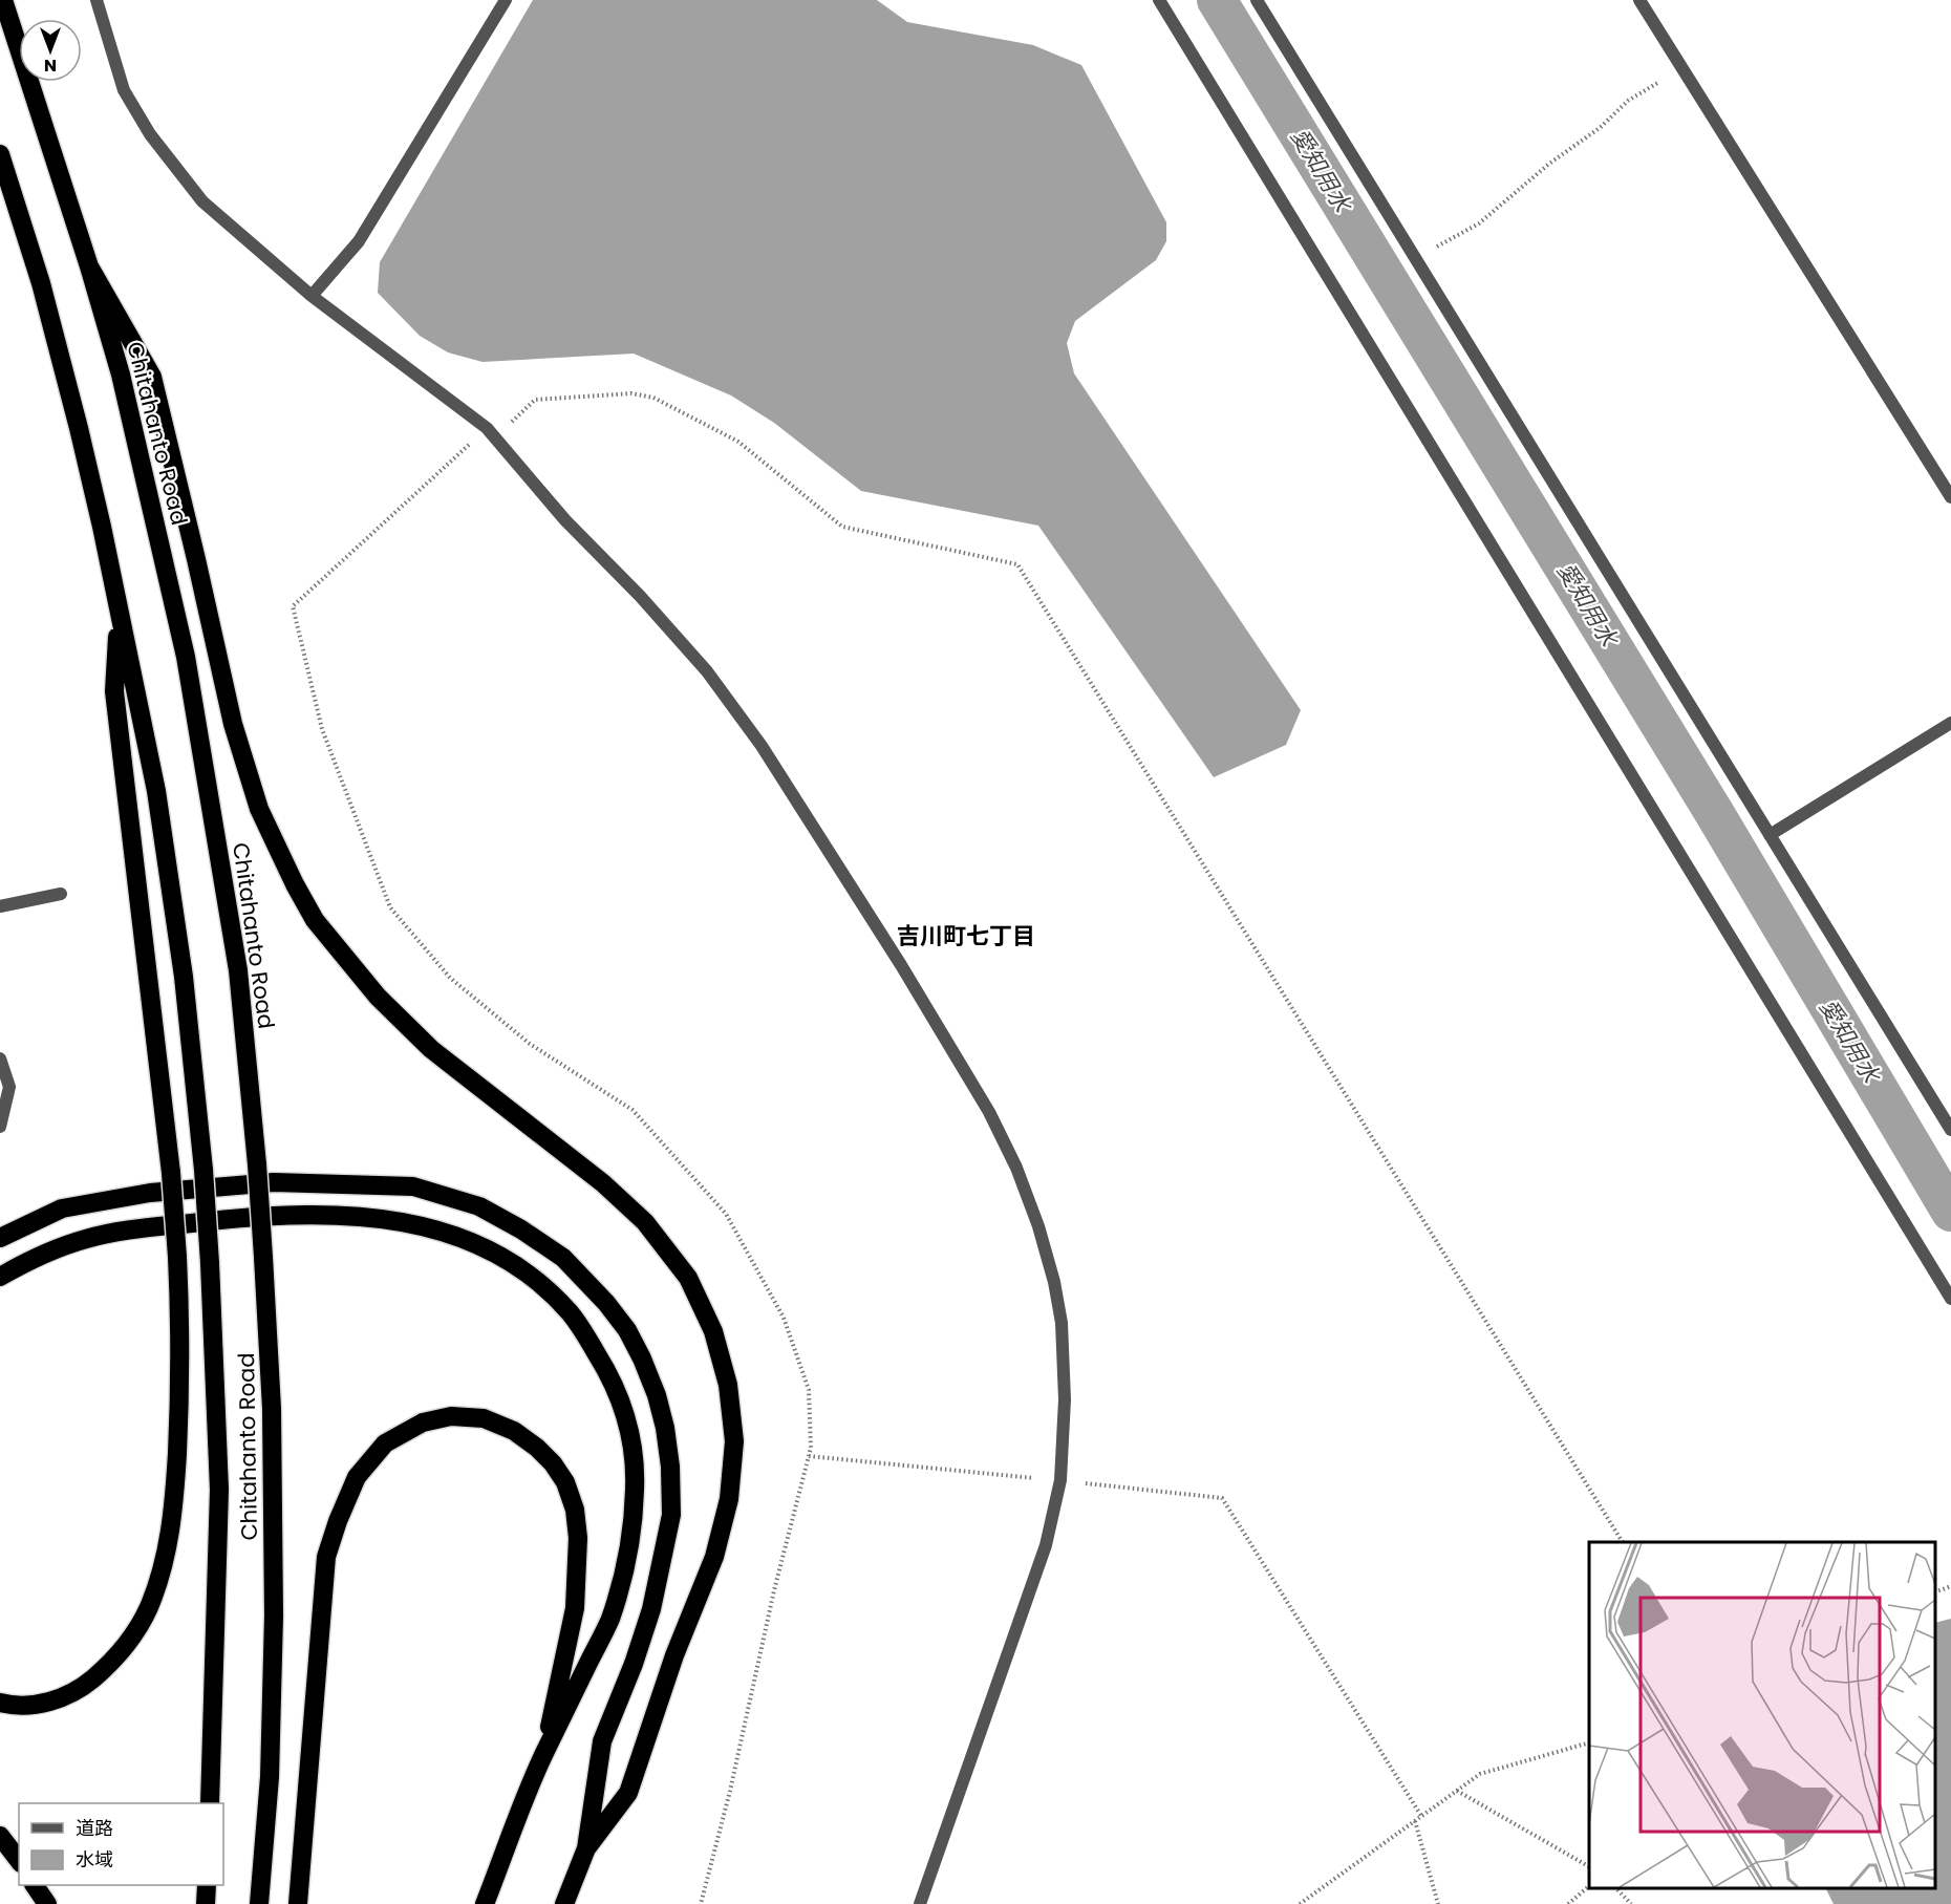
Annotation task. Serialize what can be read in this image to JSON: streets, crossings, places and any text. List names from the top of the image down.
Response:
{
  "streets": {
    "highway": ["Chitahanto Road"]
  },
  "districts": ["吉川町七丁目"],
  "water": ["愛知用水"],
  "legend": ["道路", "水域"],
  "north": "bottom"
}
